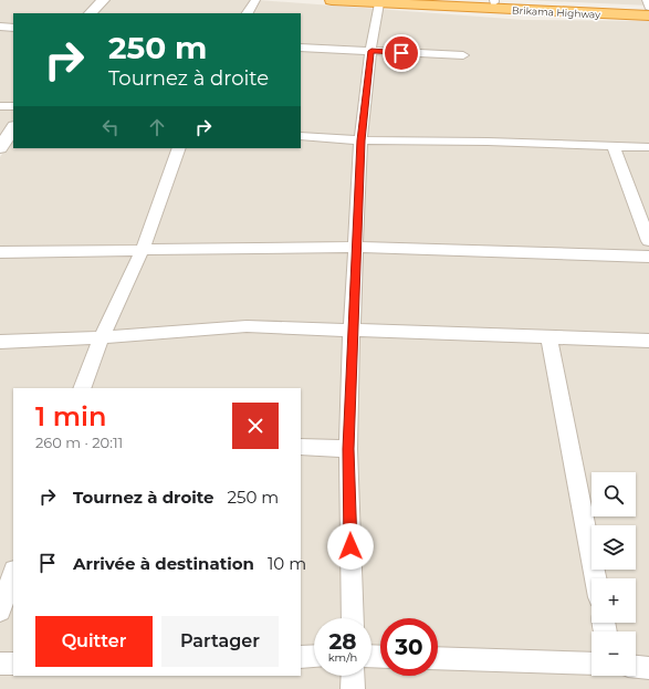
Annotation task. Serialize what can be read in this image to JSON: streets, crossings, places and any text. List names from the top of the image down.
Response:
{
  "streets": {
    "highway": ["Brikama Highway"]
  },
  "page": {
    "turn": ["250 m", "Tournez à droite"],
    "heading": ["1 min", "260 m · 20:11"],
    "list": [
      {
        "name": "Tournez à droite",
        "value": "250 m"
      },
      {
        "name": "Arrivée à destination",
        "value": "10 m"
      }
    ],
    "map_buttons": ["+", "−"],
    "buttons": ["Quitter", "Partager"],
    "speed": "28 km/h",
    "limit": "30"
  }
}
